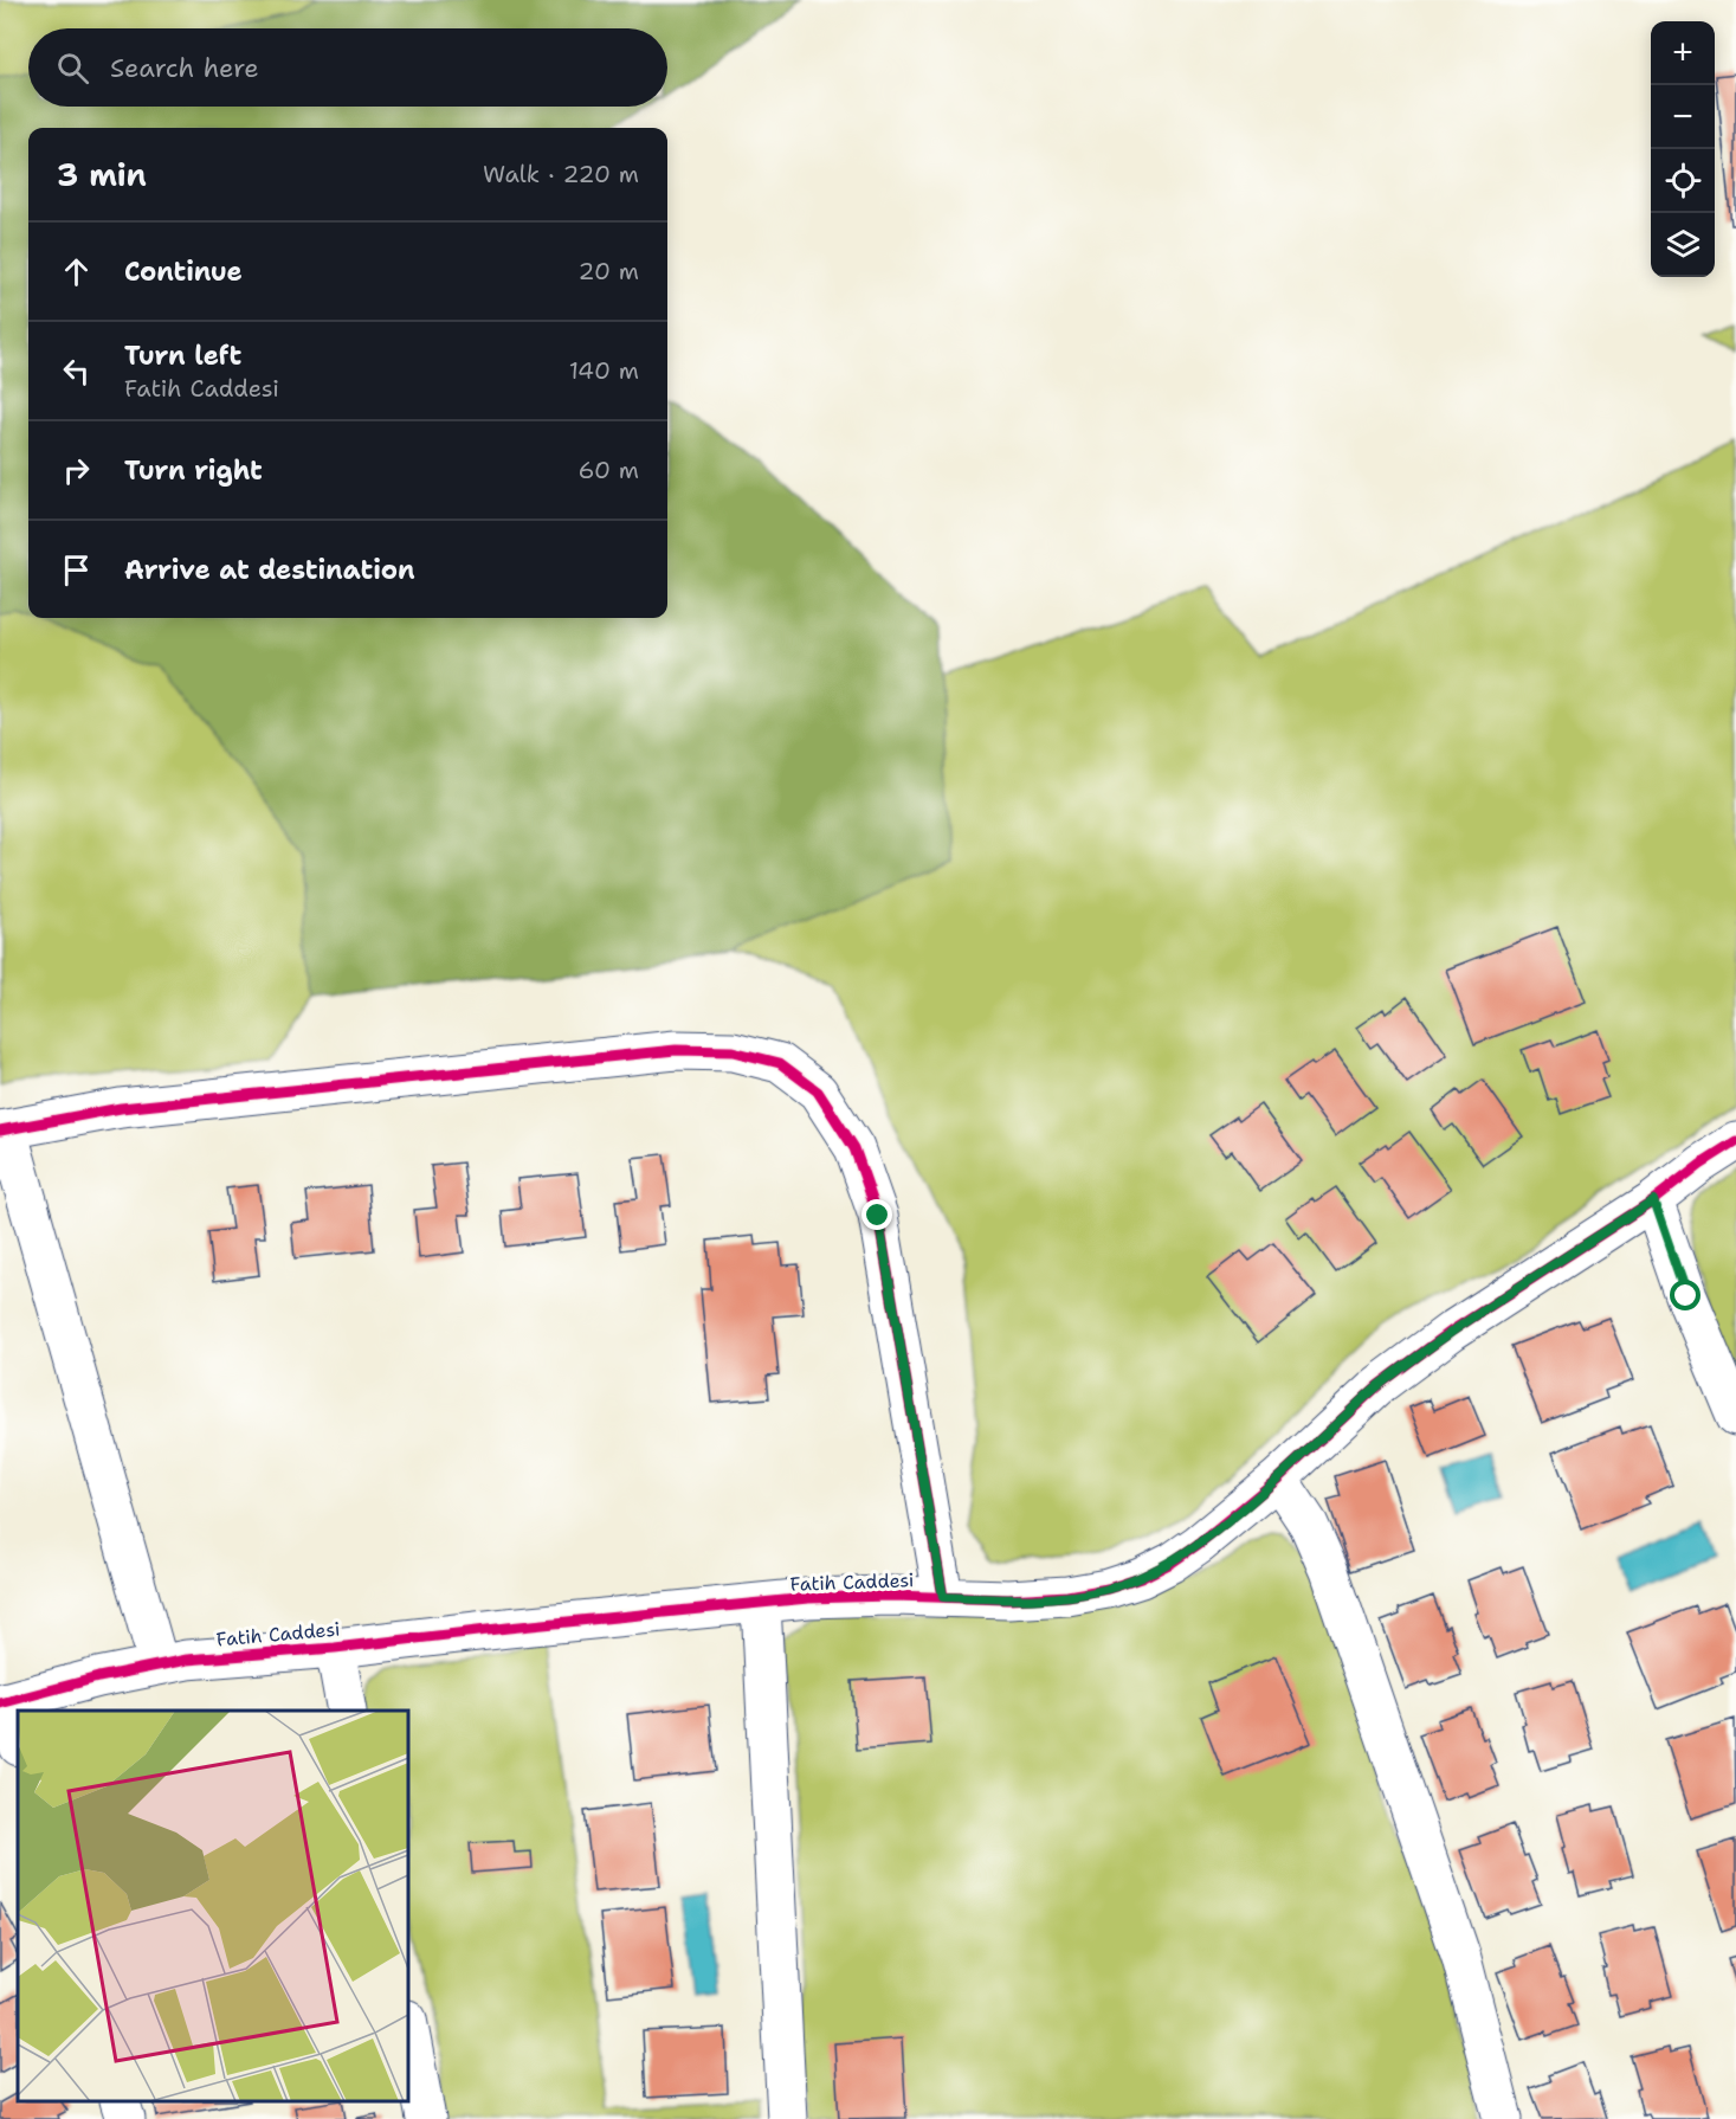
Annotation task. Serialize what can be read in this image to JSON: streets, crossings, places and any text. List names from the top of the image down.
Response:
{
  "streets": {
    "street": ["Fatih Caddesi"]
  },
  "page": {
    "map_buttons": ["+", "−"],
    "search": "Search here",
    "heading": ["3 min", "Walk · 220 m"],
    "list": [
      ["Continue", "20 m"],
      ["Turn left", "Fatih Caddesi", "140 m"],
      ["Turn right", "60 m"],
      "Arrive at destination"
    ]
  }
}
